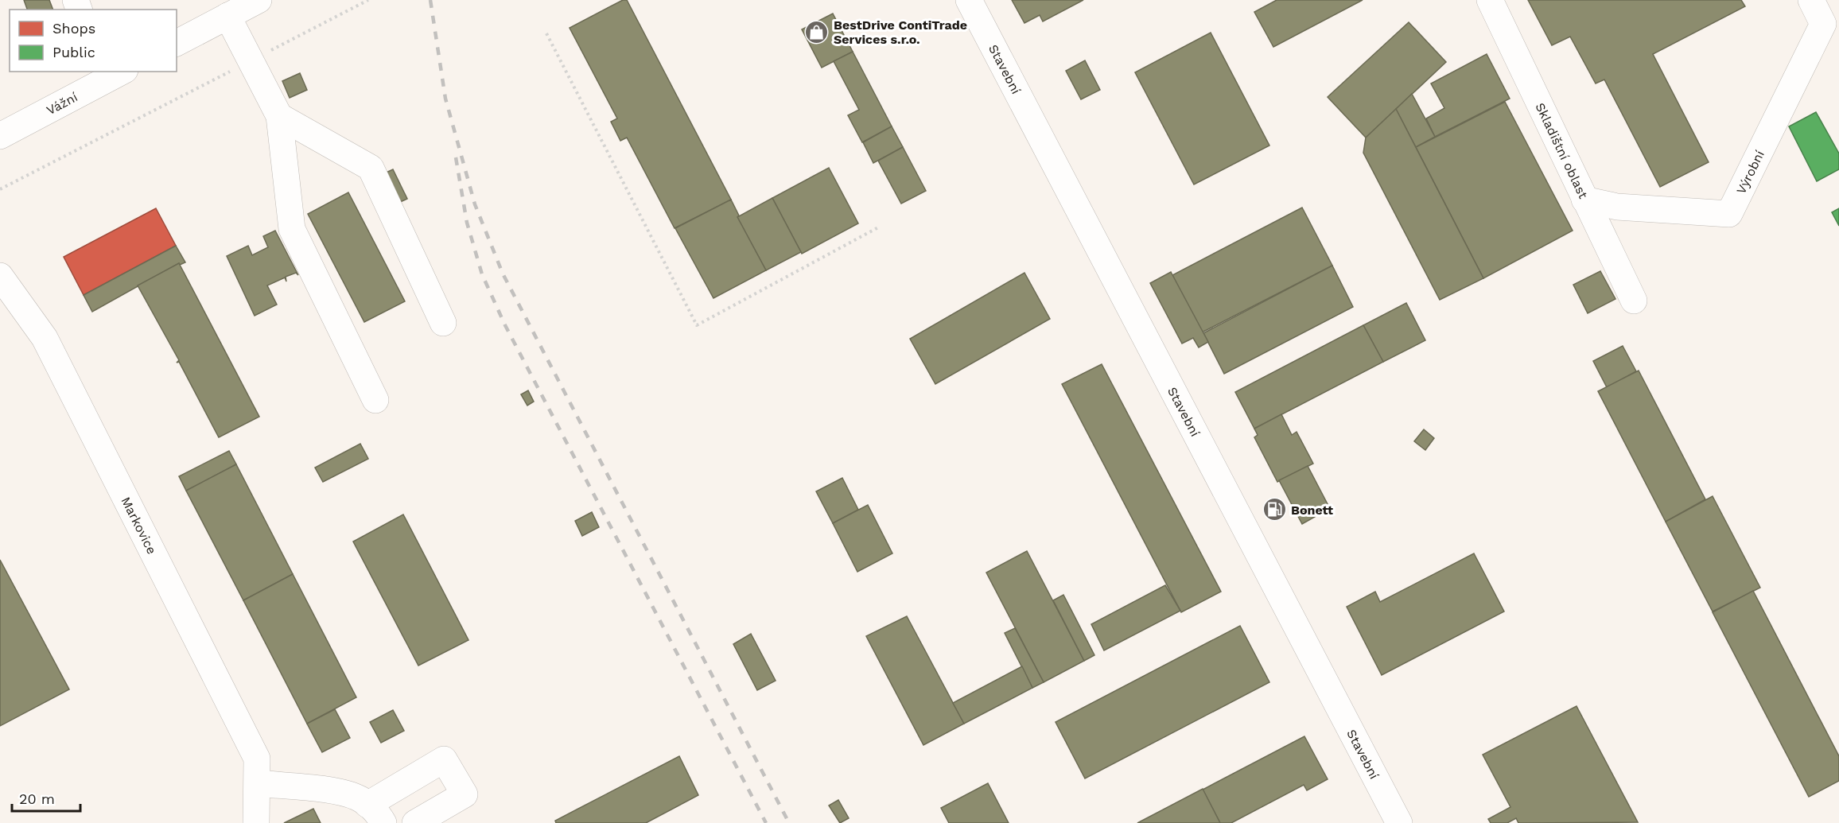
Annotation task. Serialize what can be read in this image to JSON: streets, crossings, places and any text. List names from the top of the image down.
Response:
{
  "streets": {
    "street": [
      "Stavební",
      "Vážní",
      "Skladištní oblast",
      "Výrobní",
      "Markovice"
    ]
  },
  "crossings": [
    ["Skladištní oblast", "Výrobní"]
  ],
  "places": {
    "shop": ["BestDrive ContiTrade Services s.r.o."],
    "fuel station": ["Bonett"]
  },
  "legend": ["Shops", "Public"],
  "scale_bar": "20 m"
}
